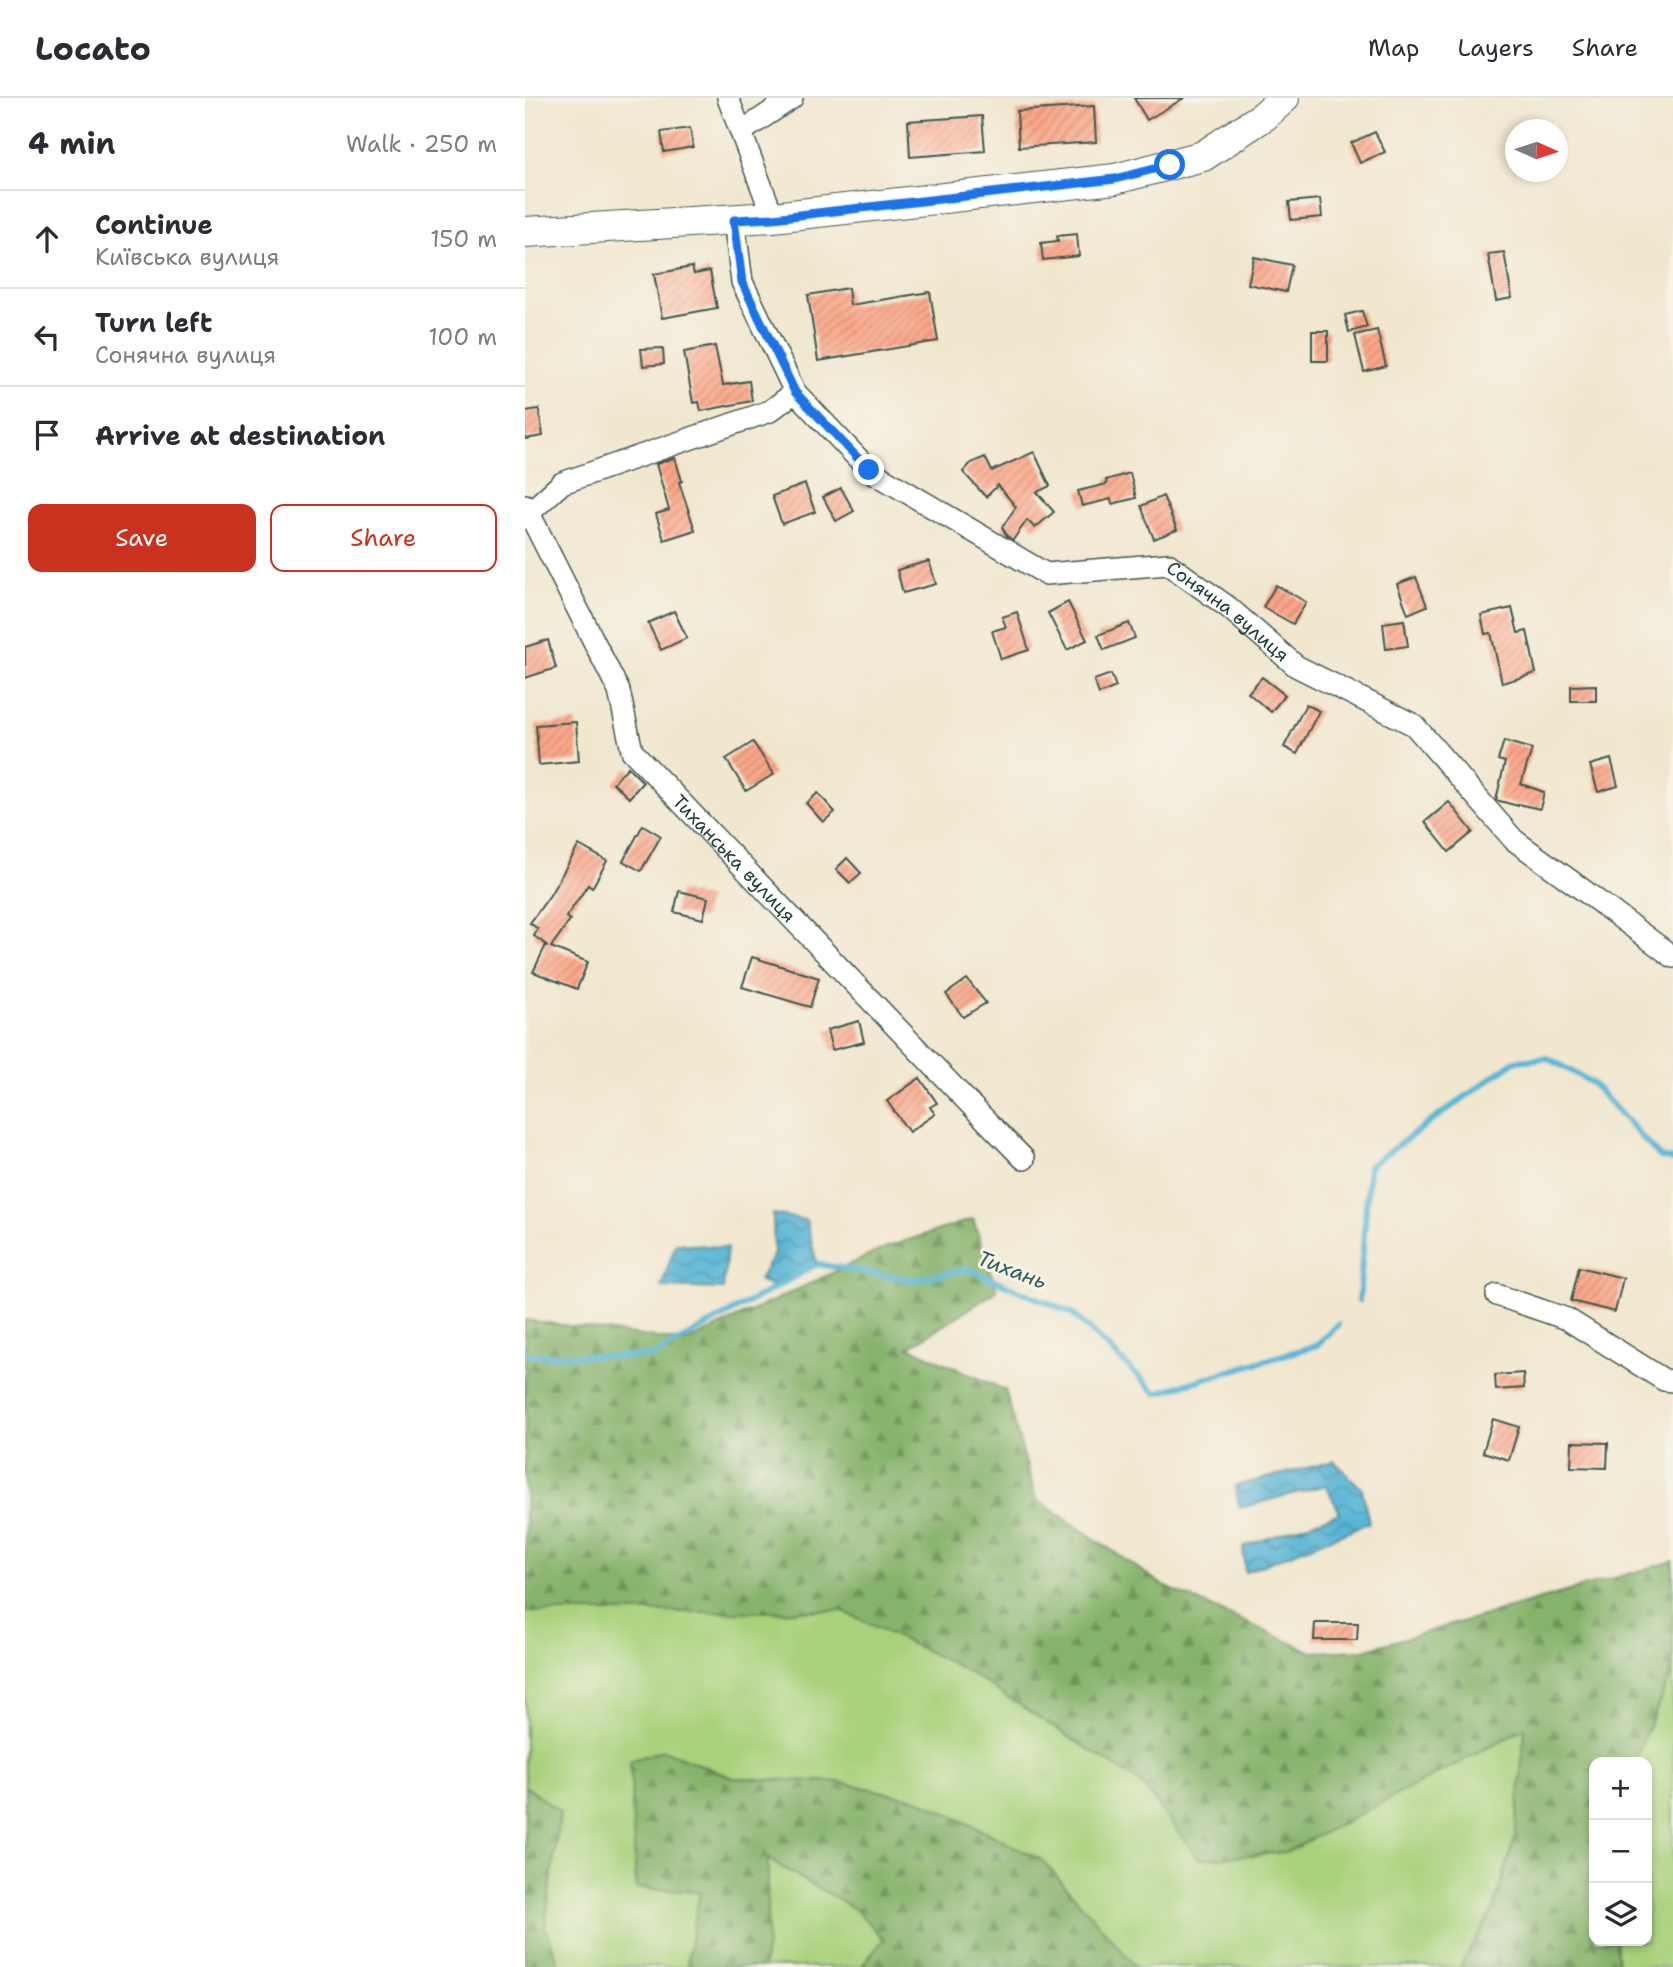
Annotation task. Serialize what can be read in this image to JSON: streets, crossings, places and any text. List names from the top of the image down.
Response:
{
  "streets": {
    "street": ["Сонячна вулиця", "Тиханська вулиця"]
  },
  "water": ["Тихань"],
  "north": "right",
  "page": {
    "header": "Locato",
    "nav": ["Map", "Layers", "Share"],
    "heading": ["4 min", "Walk · 250 m"],
    "list": [
      ["Continue", "Київська вулиця", "150 m"],
      ["Turn left", "Сонячна вулиця", "100 m"],
      "Arrive at destination"
    ],
    "buttons": ["Save", "Share"],
    "map_buttons": ["+", "−"]
  }
}
